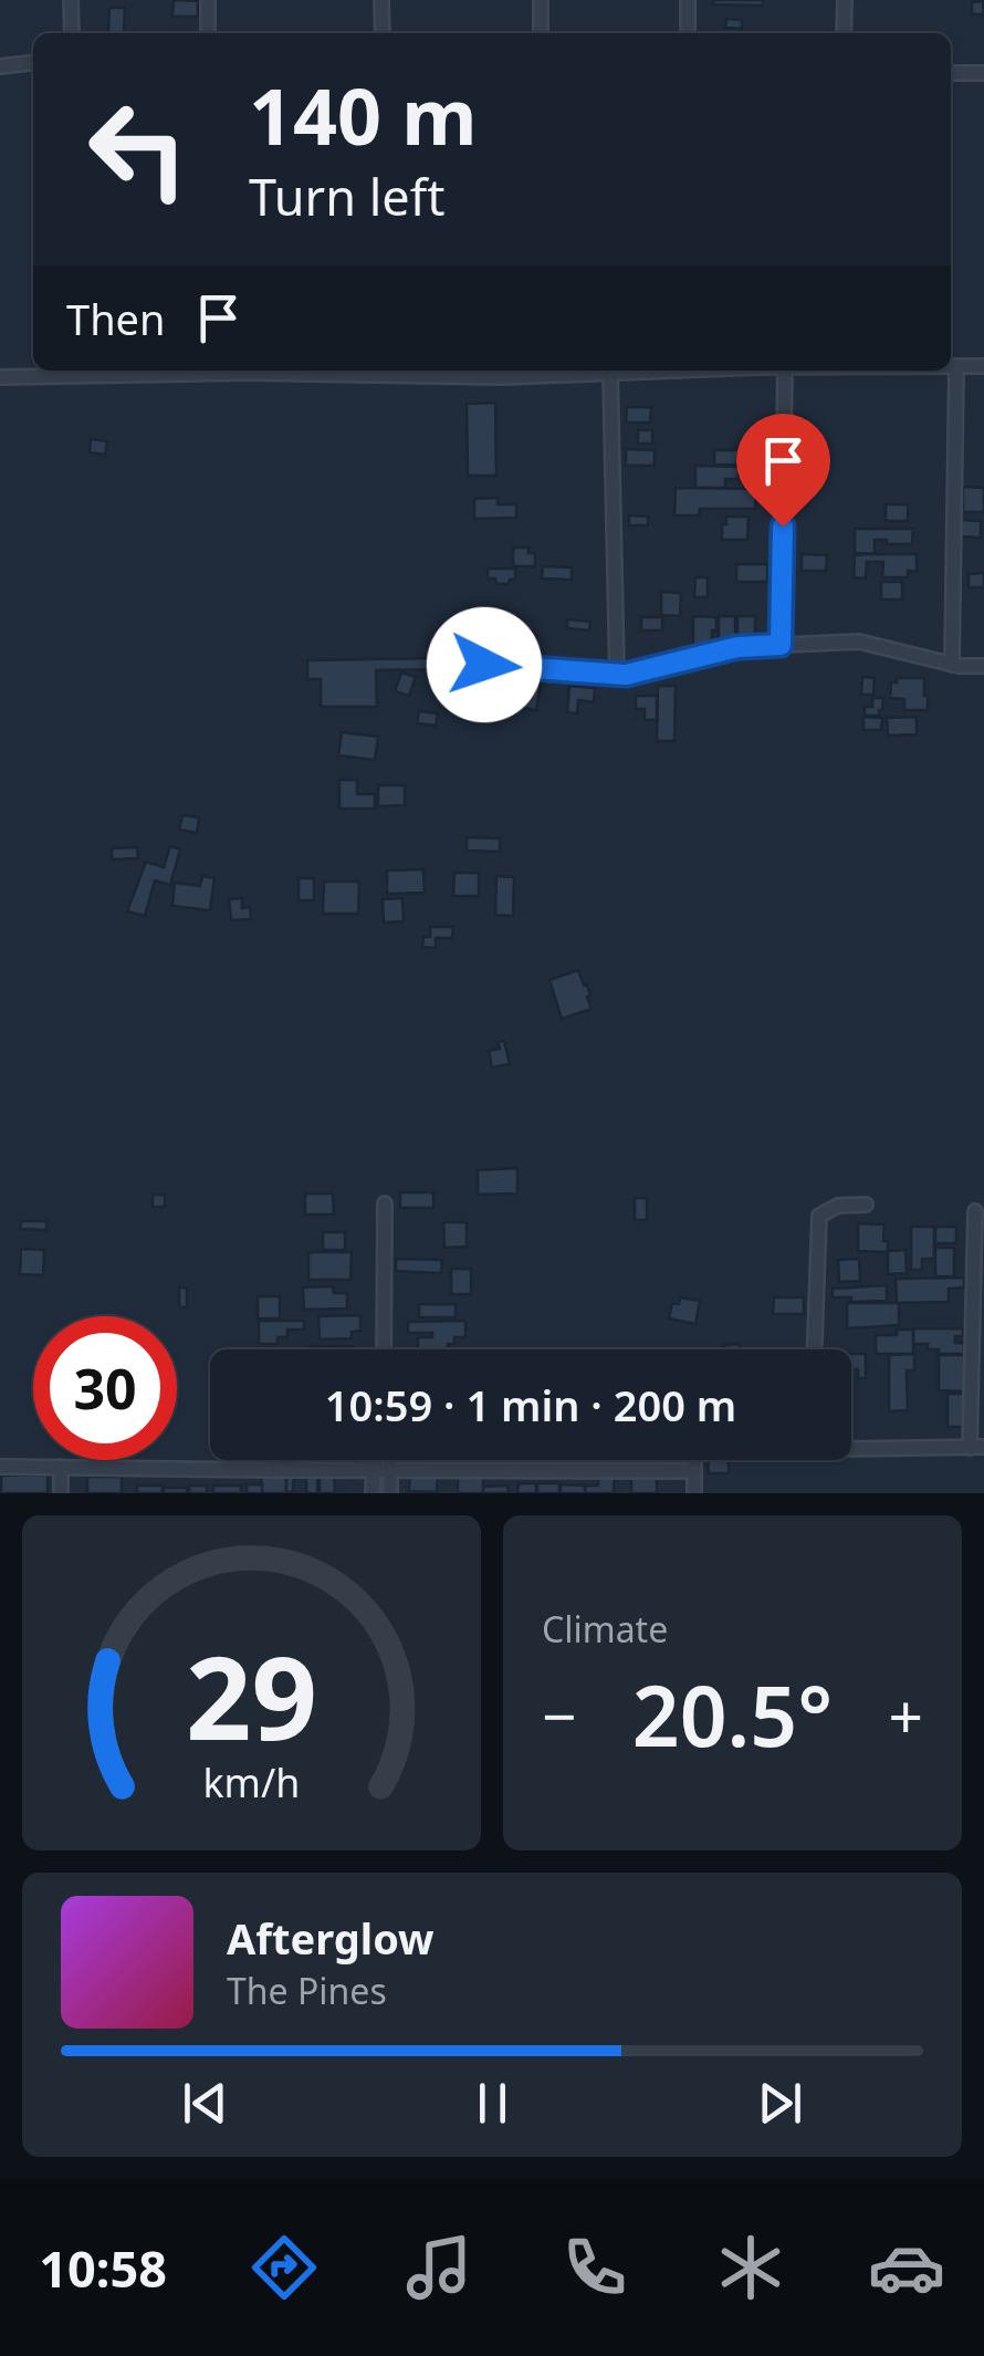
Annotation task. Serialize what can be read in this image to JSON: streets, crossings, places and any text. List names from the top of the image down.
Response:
{
  "page": {
    "turn": ["140 m", "Turn left"],
    "then": "Then",
    "limit": "30",
    "trip": "10:59 · 1 min · 200 m",
    "tile": "Climate",
    "heat": ["−", "20.5°", "+"],
    "song": ["Afterglow", "The Pines"],
    "tabs": "10:58",
    "gauge": ["29", "km/h"]
  }
}
